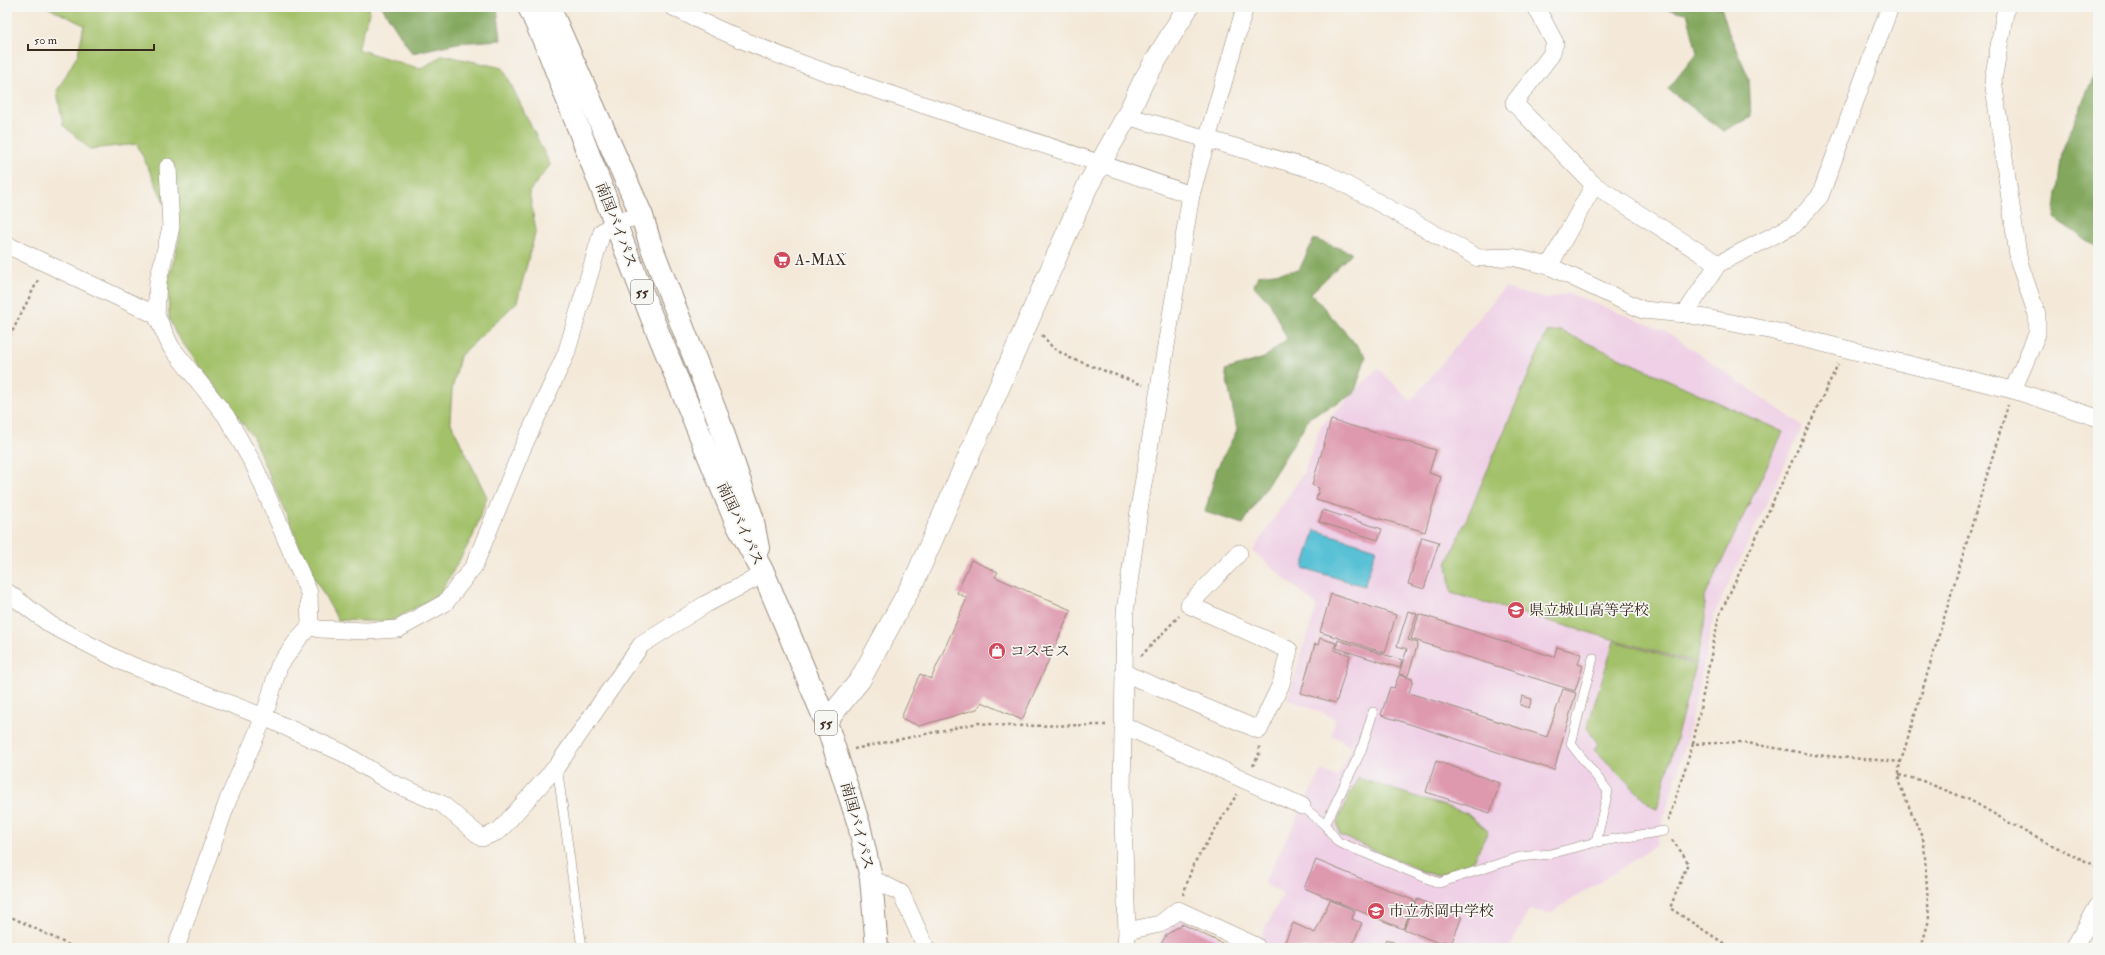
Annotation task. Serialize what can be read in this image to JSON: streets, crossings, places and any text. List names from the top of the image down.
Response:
{
  "streets": {
    "highway": ["南国バイパス", "55"]
  },
  "places": {
    "supermarket": ["A-MAX"],
    "school or university": ["県立城山高等学校", "市立赤岡中学校"],
    "shop": ["コスモス"]
  },
  "scale_bar": "50 m"
}
